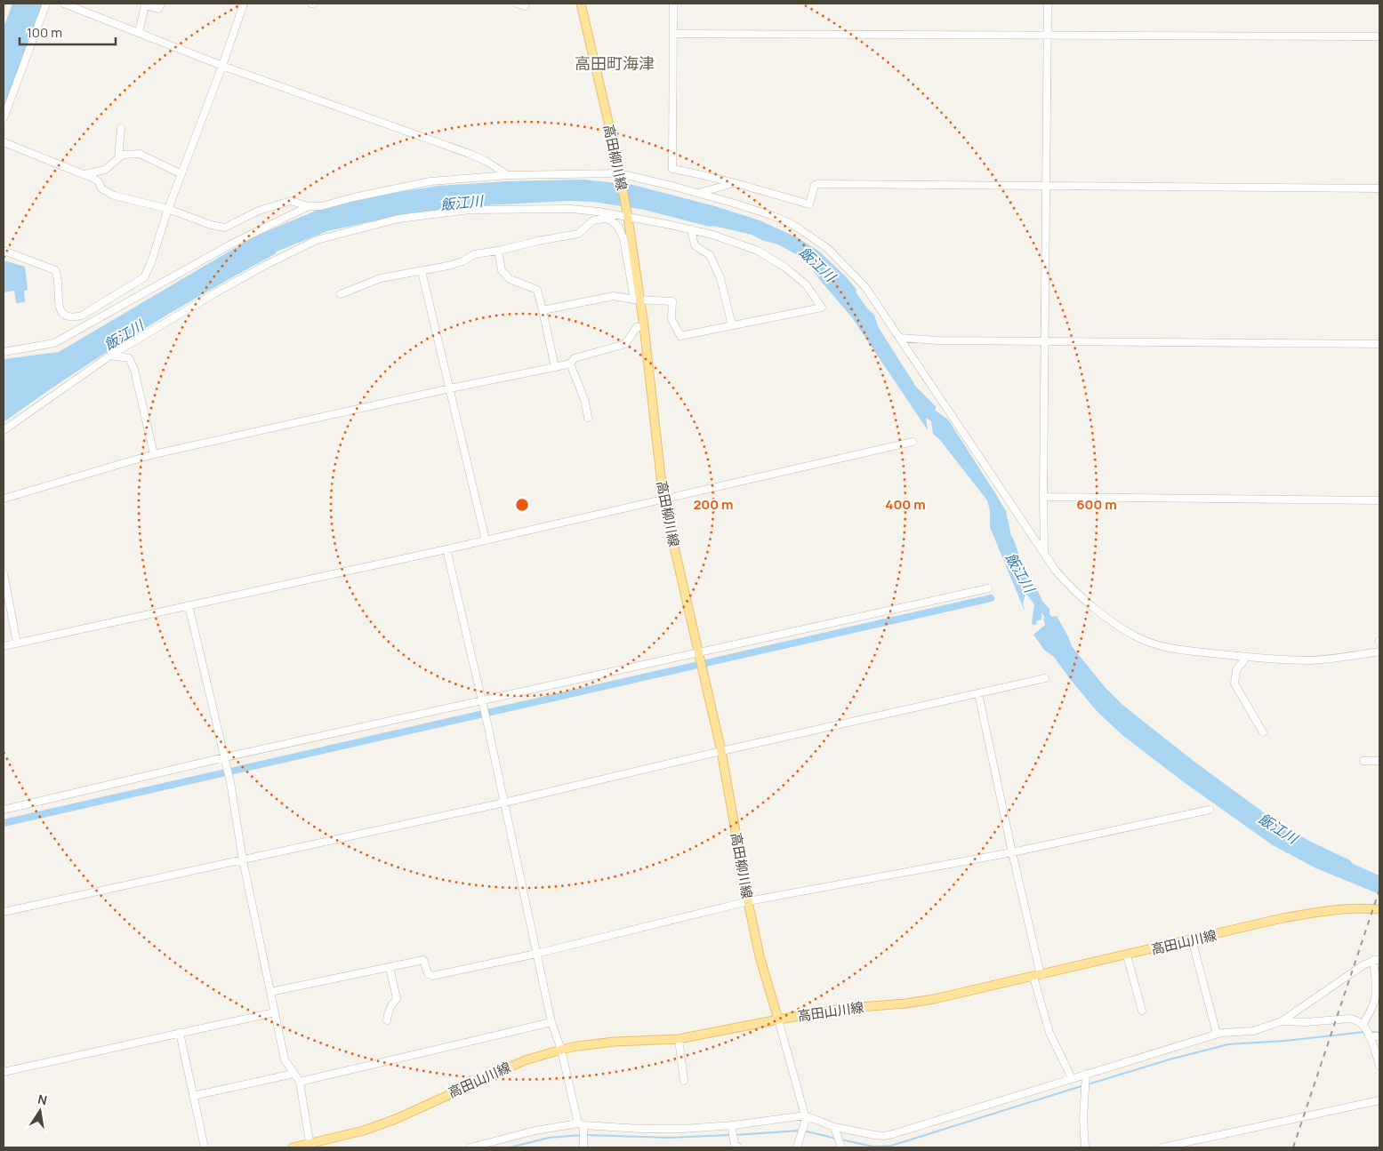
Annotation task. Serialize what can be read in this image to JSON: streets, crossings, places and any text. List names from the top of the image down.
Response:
{
  "streets": {
    "main road": ["高田柳川線", "高田山川線"]
  },
  "crossings": [
    ["高田柳川線", "高田山川線"]
  ],
  "districts": ["高田町海津"],
  "water": ["飯江川"],
  "scale_bar": "100 m",
  "north": "top",
  "rings": ["200 m", "400 m", "600 m"]
}
